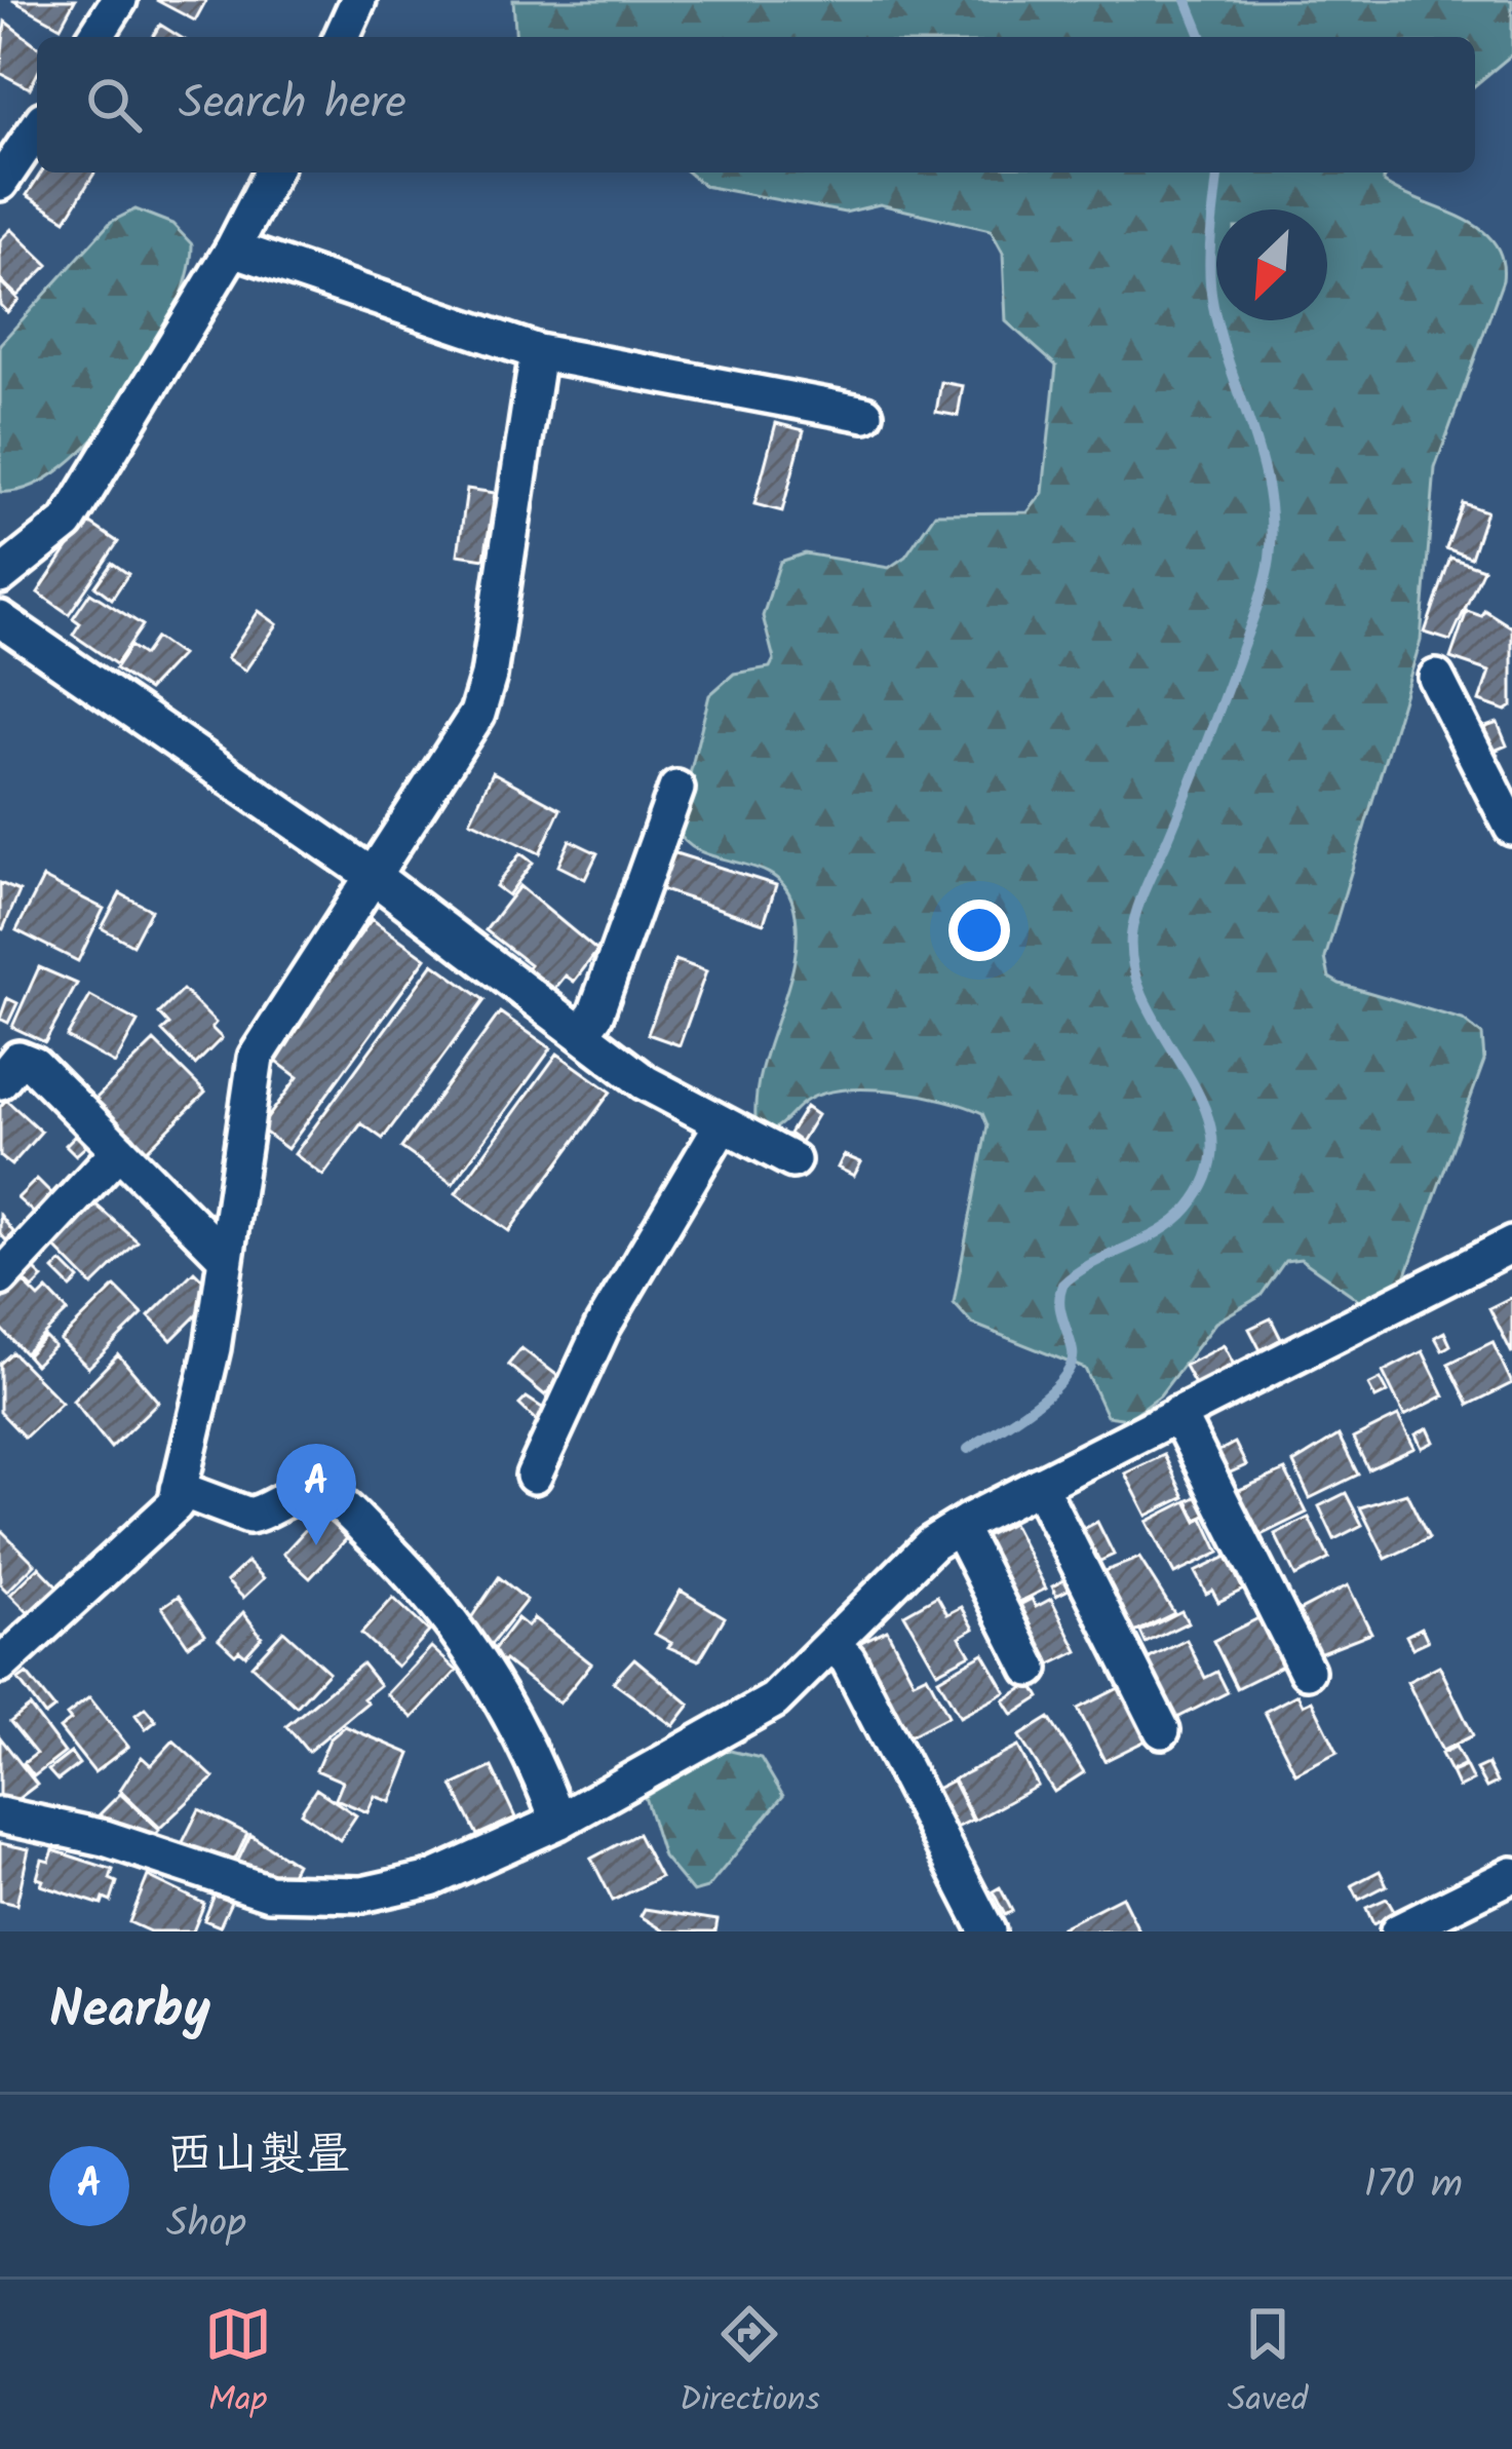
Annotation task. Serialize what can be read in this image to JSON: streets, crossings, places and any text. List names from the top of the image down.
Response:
{
  "north": "bottom left",
  "page": {
    "search": "Search here",
    "pins": "A",
    "heading": "Nearby",
    "list": [
      {
        "mark": "A",
        "name": "西山製畳",
        "note": "Shop",
        "value": "170 m"
      }
    ],
    "nav": ["Map", "Directions", "Saved"]
  }
}
